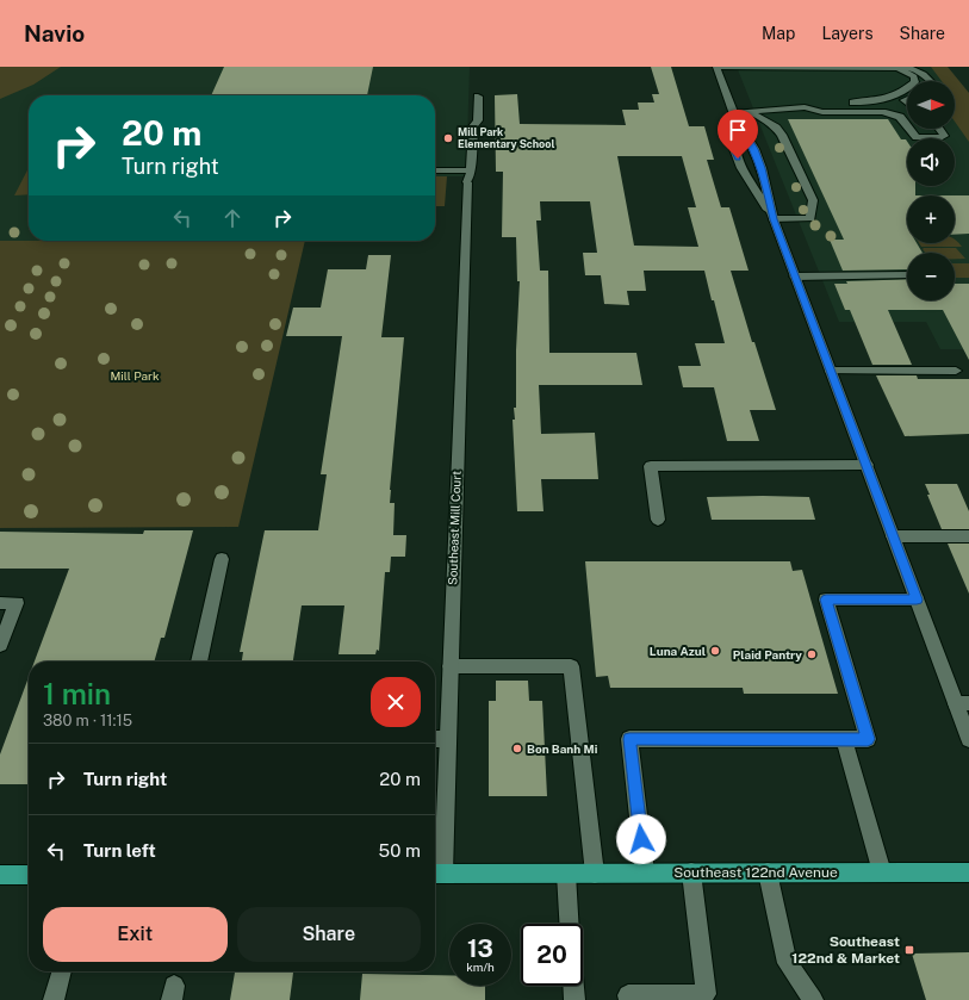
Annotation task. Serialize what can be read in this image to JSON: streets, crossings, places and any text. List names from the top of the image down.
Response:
{
  "streets": {
    "main road": ["Southeast 122nd Avenue"],
    "street": ["Southeast Mill Court"]
  },
  "crossings": [
    ["Southeast Mill Court", "Southeast 122nd Avenue"]
  ],
  "parks": ["Mill Park"],
  "places": {
    "other": [
      "Mill Park Elementary School",
      "Luna Azul",
      "Plaid Pantry",
      "Bon Banh Mi"
    ],
    "transit": ["Southeast 122nd & Market"]
  },
  "north": "right",
  "page": {
    "header": "Navio",
    "nav": ["Map", "Layers", "Share"],
    "map_buttons": ["+", "−"],
    "turn": ["20 m", "Turn right"],
    "heading": ["1 min", "380 m · 11:15"],
    "list": [
      {
        "name": "Turn right",
        "value": "20 m"
      },
      {
        "name": "Turn left",
        "value": "50 m"
      }
    ],
    "buttons": ["Exit", "Share"],
    "speed": "13 km/h",
    "limit": "20"
  }
}
